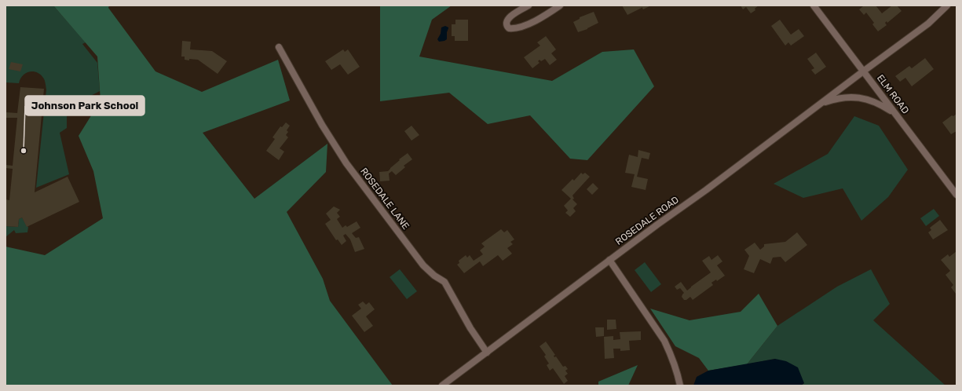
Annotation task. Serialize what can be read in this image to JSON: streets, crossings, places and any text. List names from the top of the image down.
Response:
{
  "streets": {
    "street": ["ELM ROAD", "ROSEDALE LANE", "ROSEDALE ROAD"]
  },
  "crossings": [
    ["ELM ROAD", "ROSEDALE ROAD"],
    ["ROSEDALE LANE", "ROSEDALE ROAD"]
  ],
  "places": ["Johnson Park School"]
}
